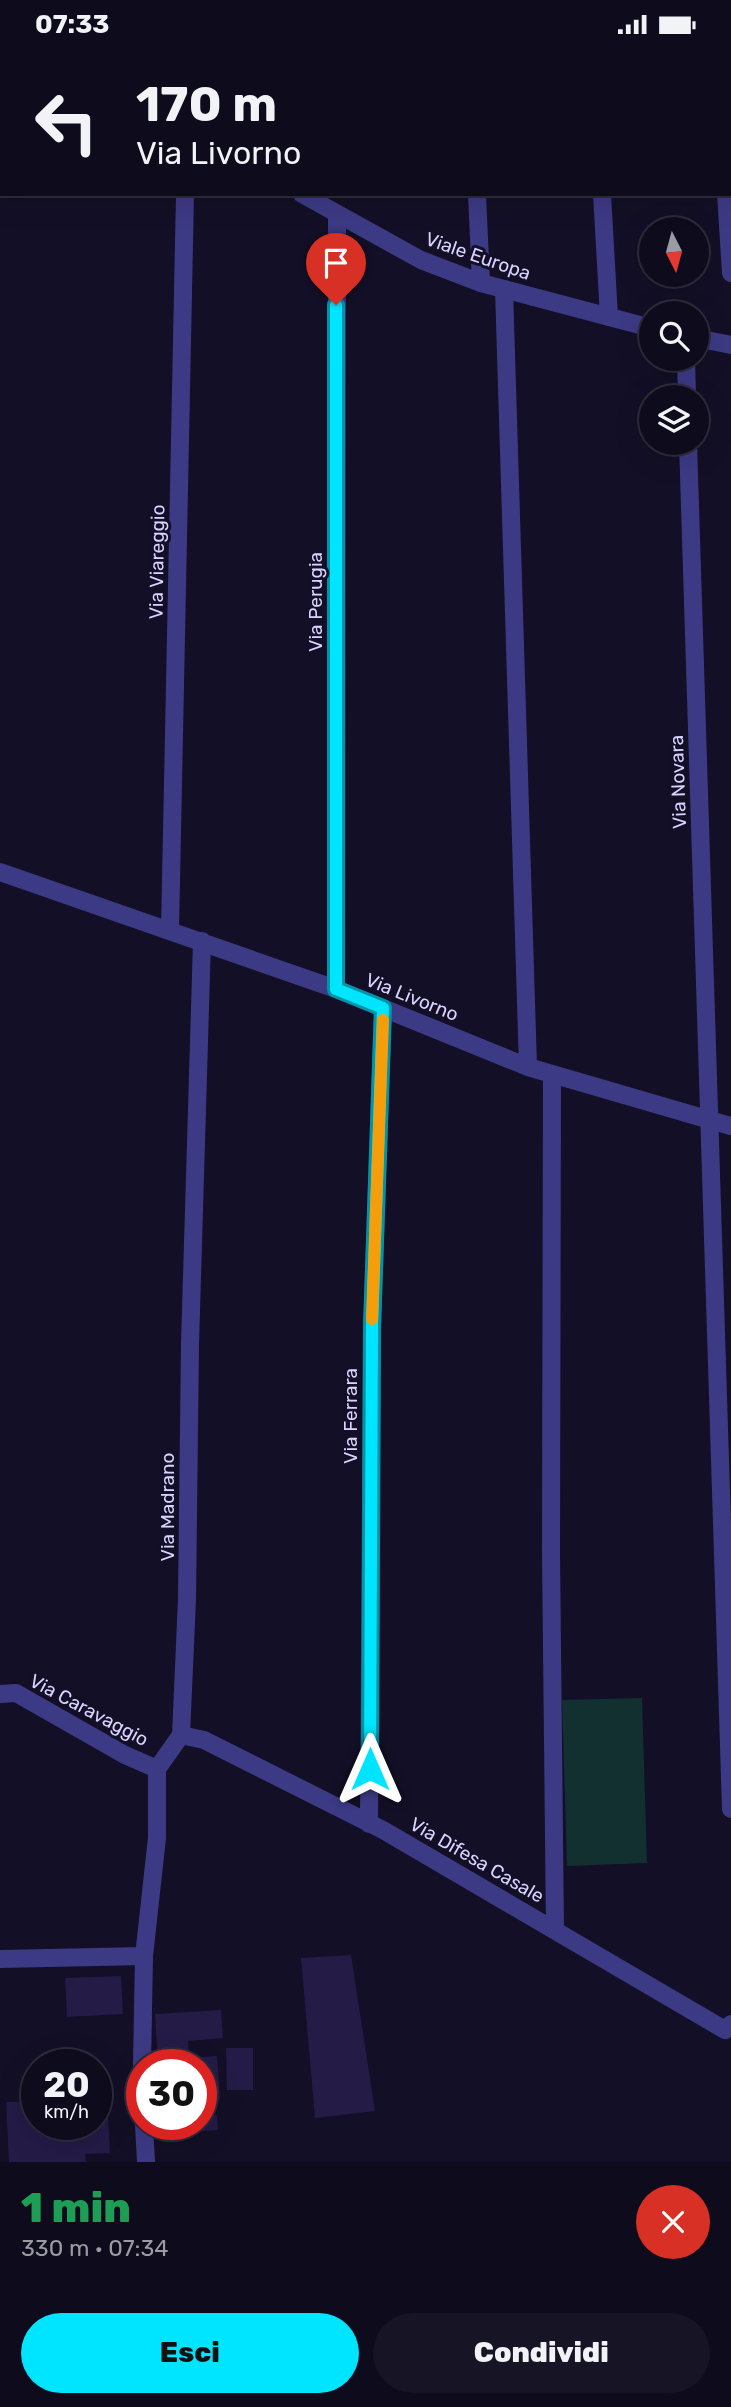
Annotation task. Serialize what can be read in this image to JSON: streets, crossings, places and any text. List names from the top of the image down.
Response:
{
  "streets": {
    "street": [
      "Viale Europa",
      "Via Viareggio",
      "Via Perugia",
      "Via Novara",
      "Via Livorno",
      "Via Ferrara",
      "Via Madrano",
      "Via Caravaggio",
      "Via Difesa Casale"
    ]
  },
  "crossings": [
    ["Viale Europa", "Via Perugia"],
    ["Via Viareggio", "Via Livorno"],
    ["Via Perugia", "Via Livorno"],
    ["Via Novara", "Via Livorno"],
    ["Via Livorno", "Via Ferrara"],
    ["Via Livorno", "Via Madrano"],
    ["Via Ferrara", "Via Difesa Casale"],
    ["Via Madrano", "Via Difesa Casale"]
  ],
  "north": "bottom",
  "page": {
    "status": "07:33",
    "turn": ["170 m", "Via Livorno"],
    "speed": "20 km/h",
    "limit": "30",
    "heading": ["1 min", "330 m · 07:34"],
    "buttons": ["Esci", "Condividi"]
  }
}
